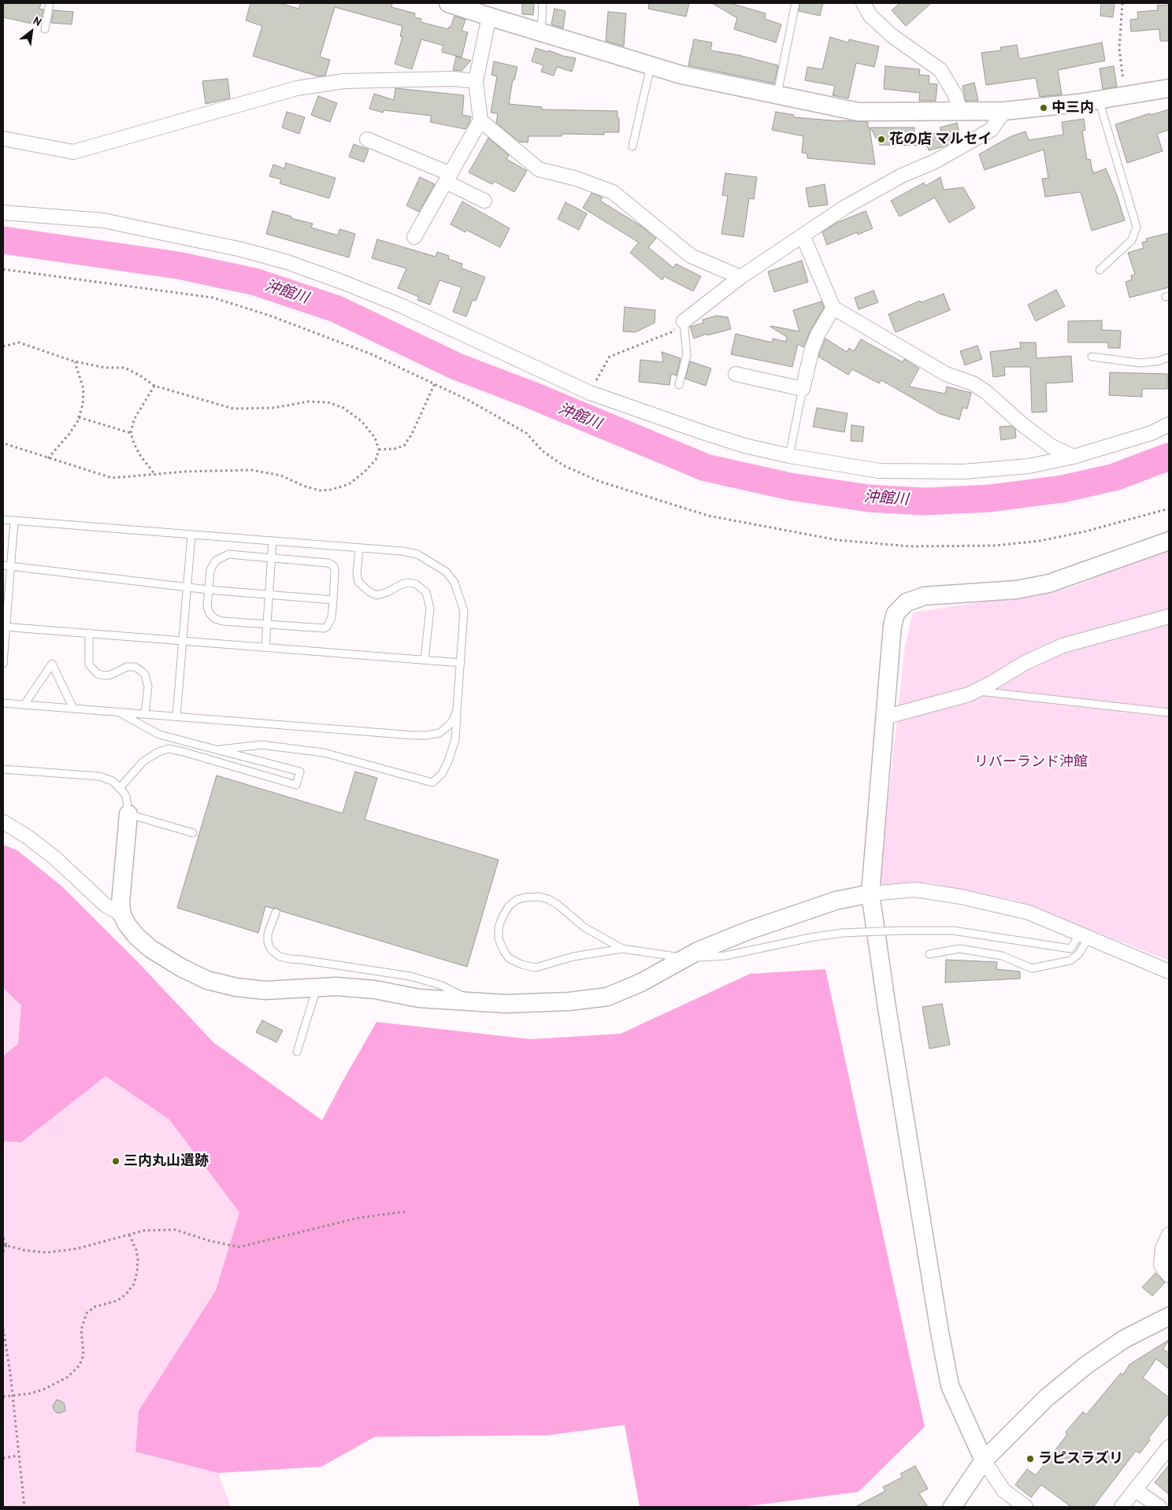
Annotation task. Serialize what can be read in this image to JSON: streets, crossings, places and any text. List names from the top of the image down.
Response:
{
  "water": ["沖館川"],
  "parks": ["リバーランド沖館"],
  "places": [
    "中三内",
    "花の店 マルセイ",
    "三内丸山遺跡",
    "ラピスラズリ"
  ],
  "north": "top right"
}
